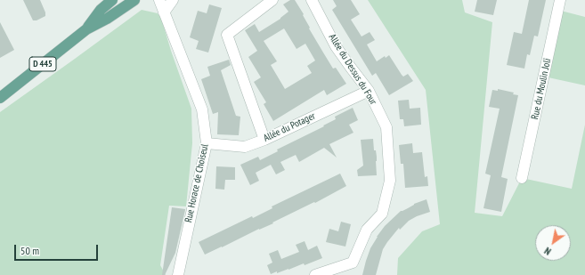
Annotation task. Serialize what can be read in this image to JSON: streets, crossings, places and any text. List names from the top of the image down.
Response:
{
  "streets": {
    "main road": ["D 445"],
    "street": [
      "Allée du Dessus du Four",
      "Rue du Moulin Joli",
      "Allée du Potager",
      "Rue Horace de Choiseul"
    ]
  },
  "crossings": [
    ["Allée du Dessus du Four", "Allée du Potager"],
    ["Allée du Potager", "Rue Horace de Choiseul"]
  ],
  "scale_bar": "50 m",
  "north": "bottom left"
}
